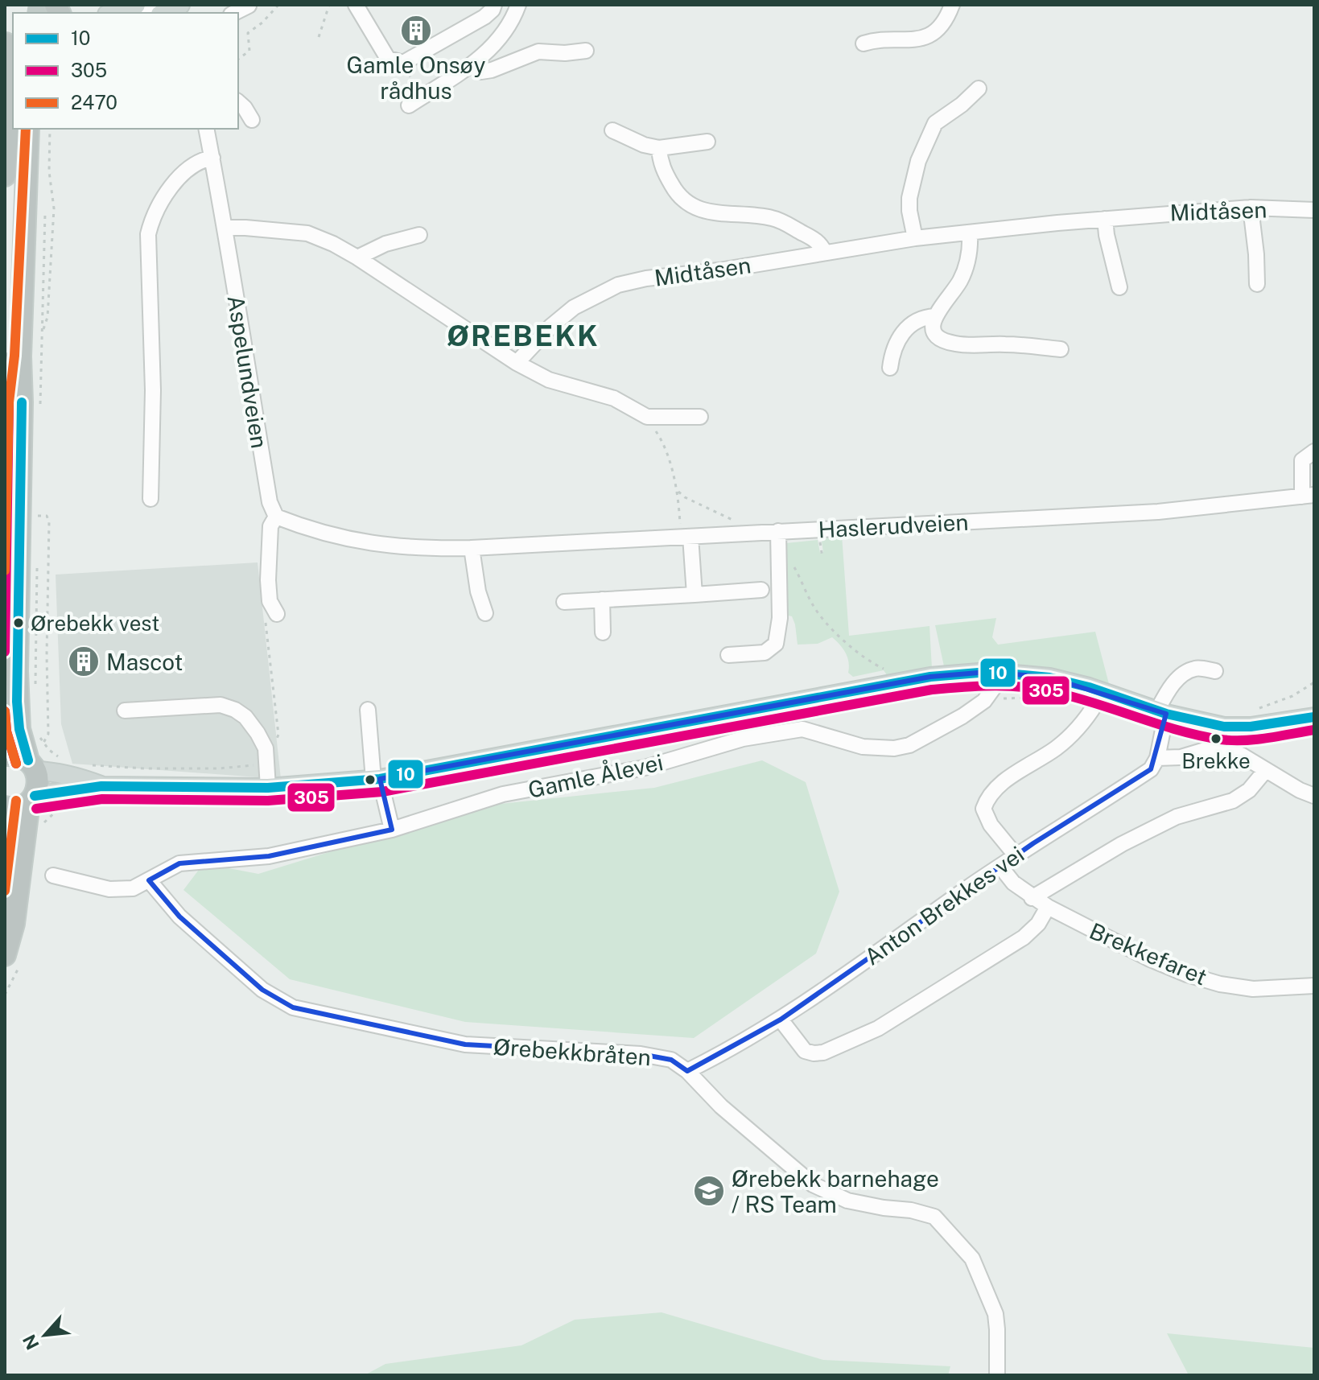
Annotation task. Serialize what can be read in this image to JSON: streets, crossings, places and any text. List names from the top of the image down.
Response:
{
  "streets": {
    "main road": ["Gamle Ålevei"],
    "street": [
      "Midtåsen",
      "Aspelundveien",
      "Haslerudveien",
      "Anton Brekkes vei",
      "Brekkefaret",
      "Ørebekkbråten"
    ]
  },
  "crossings": [
    ["Aspelundveien", "Haslerudveien"],
    ["Gamle Ålevei", "Ørebekkbråten"],
    ["Anton Brekkes vei", "Brekkefaret"],
    ["Anton Brekkes vei", "Ørebekkbråten"]
  ],
  "districts": ["ØREBEKK"],
  "places": {
    "building": ["Gamle Onsøy rådhus", "Mascot"],
    "other": ["Ørebekk vest", "Brekke"],
    "school or university": ["Ørebekk barnehage / RS Team"]
  },
  "lines": ["transit line 2470", "transit line 10", "transit line 305"],
  "legend": ["10", "305", "2470"],
  "north": "bottom left"
}
